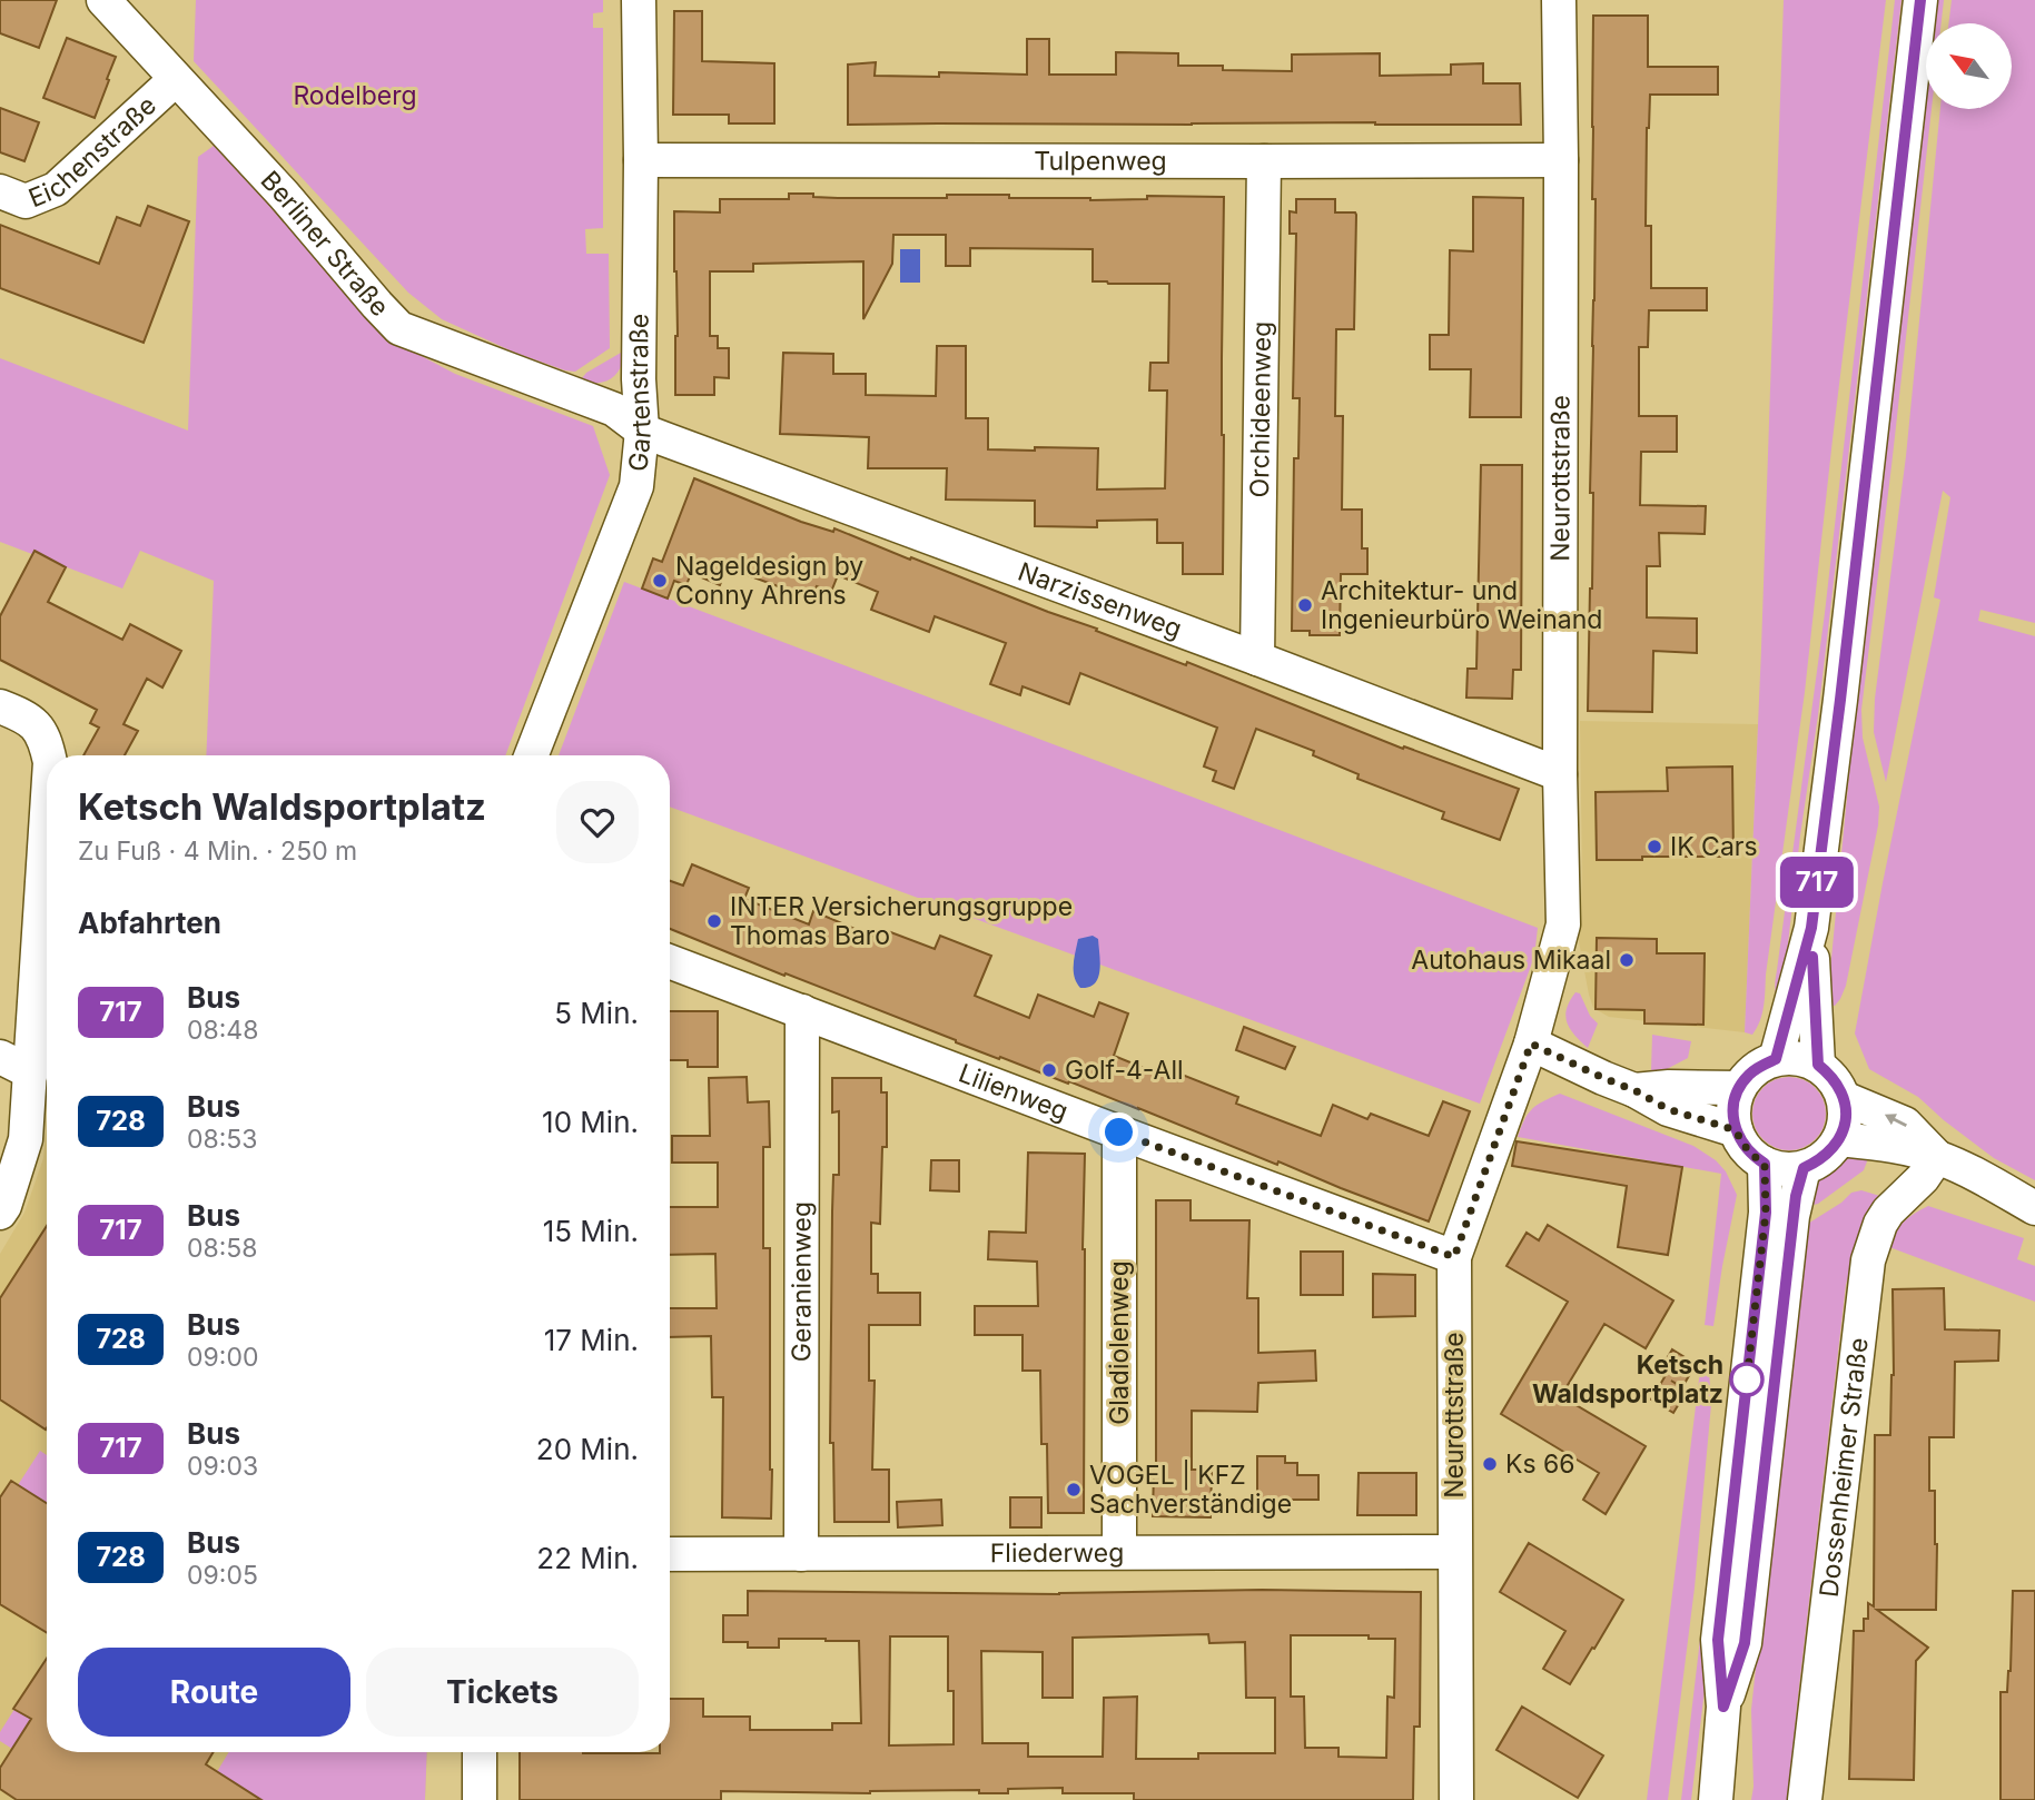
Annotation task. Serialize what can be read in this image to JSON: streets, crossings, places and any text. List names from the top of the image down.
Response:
{
  "streets": {
    "street": [
      "Eichenstraße",
      "Tulpenweg",
      "Berliner Straße",
      "Gartenstraße",
      "Orchideenweg",
      "Neurottstraße",
      "Narzissenweg",
      "Lilienweg",
      "Geranienweg",
      "Gladiolenweg",
      "Dossenheimer Straße",
      "Fliederweg"
    ]
  },
  "crossings": [
    ["Eichenstraße", "Berliner Straße"],
    ["Tulpenweg", "Gartenstraße"],
    ["Tulpenweg", "Orchideenweg"],
    ["Tulpenweg", "Neurottstraße"],
    ["Berliner Straße", "Gartenstraße"],
    ["Berliner Straße", "Narzissenweg"],
    ["Gartenstraße", "Narzissenweg"],
    ["Orchideenweg", "Narzissenweg"],
    ["Neurottstraße", "Narzissenweg"],
    ["Neurottstraße", "Lilienweg"],
    ["Neurottstraße", "Fliederweg"],
    ["Lilienweg", "Geranienweg"],
    ["Lilienweg", "Gladiolenweg"],
    ["Geranienweg", "Fliederweg"],
    ["Gladiolenweg", "Fliederweg"]
  ],
  "parks": ["Rodelberg"],
  "places": [
    "Nageldesign by Conny Ahrens",
    "Architektur- und Ingenieurbüro Weinand",
    "IK Cars",
    "INTER Versicherungsgruppe Thomas Baro",
    "Autohaus Mikaal",
    "Golf-4-All",
    "Ketsch Waldsportplatz",
    "Ks 66",
    "VOGEL | KFZ Sachverständige"
  ],
  "lines": ["bus line 717"],
  "north": "top left",
  "page": {
    "on_map": "717",
    "heading": [
      ["Ketsch Waldsportplatz", "Zu Fuß · 4 Min. · 250 m"],
      "Abfahrten"
    ],
    "list": [
      {
        "mark": "717",
        "name": "Bus",
        "note": "08:48",
        "value": "5 Min."
      },
      {
        "mark": "728",
        "name": "Bus",
        "note": "08:53",
        "value": "10 Min."
      },
      {
        "mark": "717",
        "name": "Bus",
        "note": "08:58",
        "value": "15 Min."
      },
      {
        "mark": "728",
        "name": "Bus",
        "note": "09:00",
        "value": "17 Min."
      },
      {
        "mark": "717",
        "name": "Bus",
        "note": "09:03",
        "value": "20 Min."
      },
      {
        "mark": "728",
        "name": "Bus",
        "note": "09:05",
        "value": "22 Min."
      }
    ],
    "buttons": ["Route", "Tickets"]
  }
}
